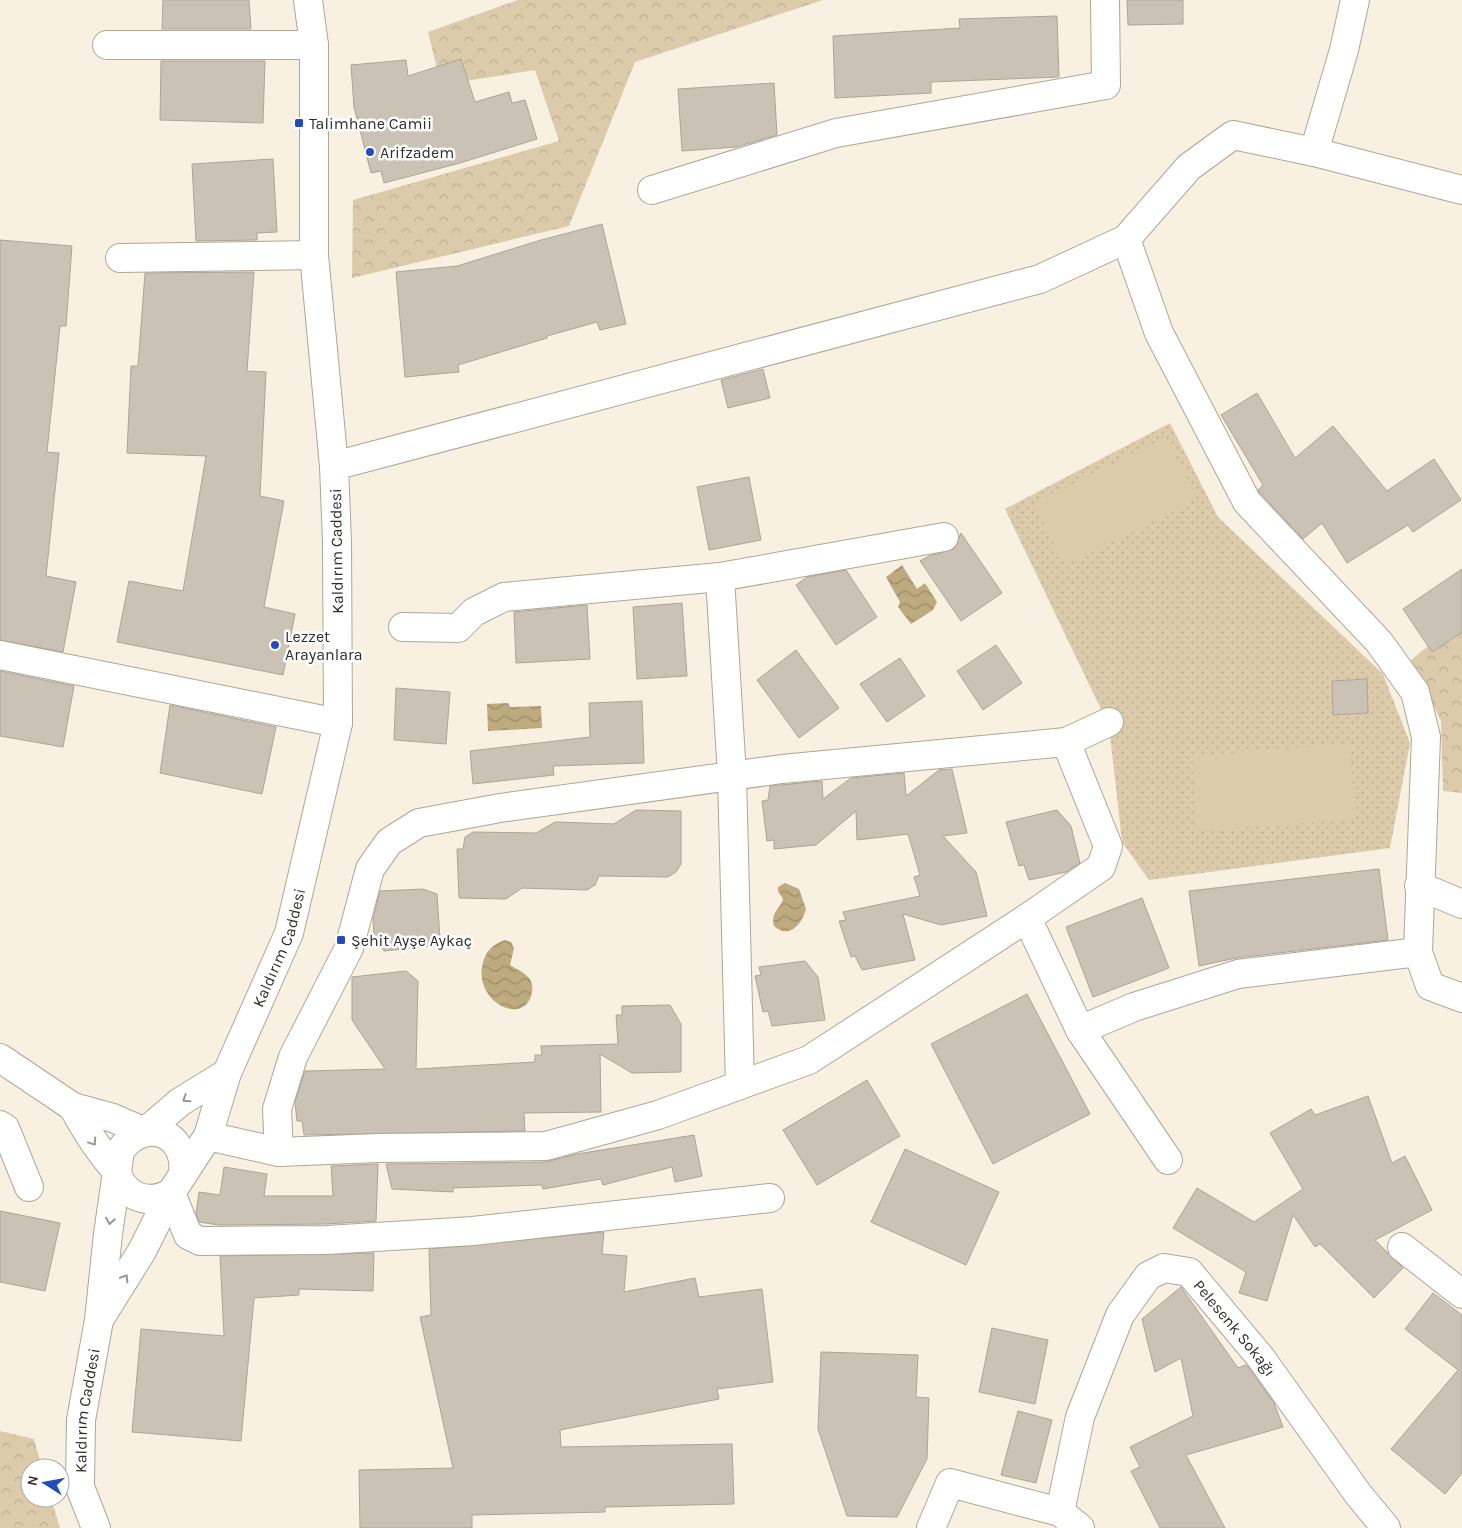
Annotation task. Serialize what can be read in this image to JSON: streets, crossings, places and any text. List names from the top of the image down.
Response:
{
  "streets": {
    "street": ["Kaldırım Caddesi", "Pelesenk Sokağı"]
  },
  "places": {
    "transit": ["Talimhane Camii", "Şehit Ayşe Aykaç"],
    "other": ["Arifzadem", "Lezzet Arayanlara"]
  },
  "north": "left"
}
